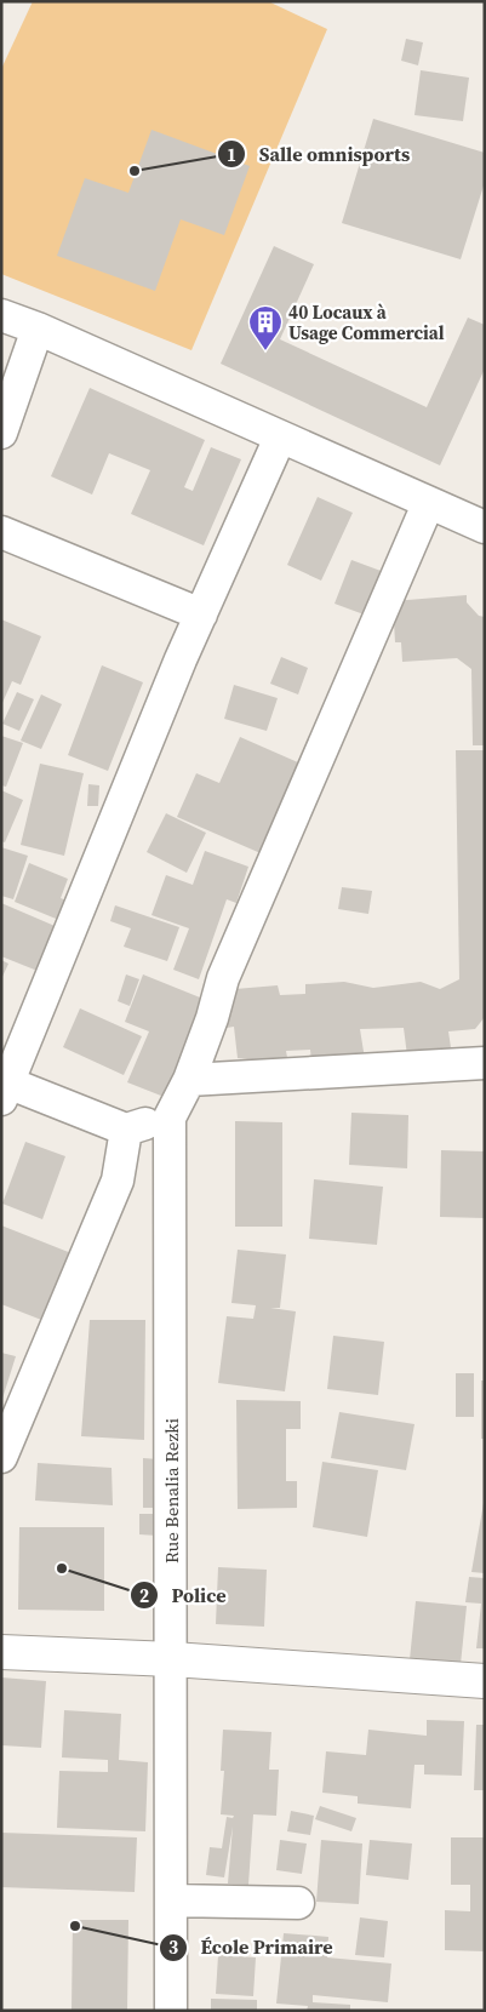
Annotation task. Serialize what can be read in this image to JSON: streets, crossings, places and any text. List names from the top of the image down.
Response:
{
  "streets": {
    "street": ["Rue Benalia Rezki"]
  },
  "places": {
    "other": ["Salle omnisports", "Police", "École Primaire"],
    "building": ["40 Locaux à Usage Commercial"]
  }
}
